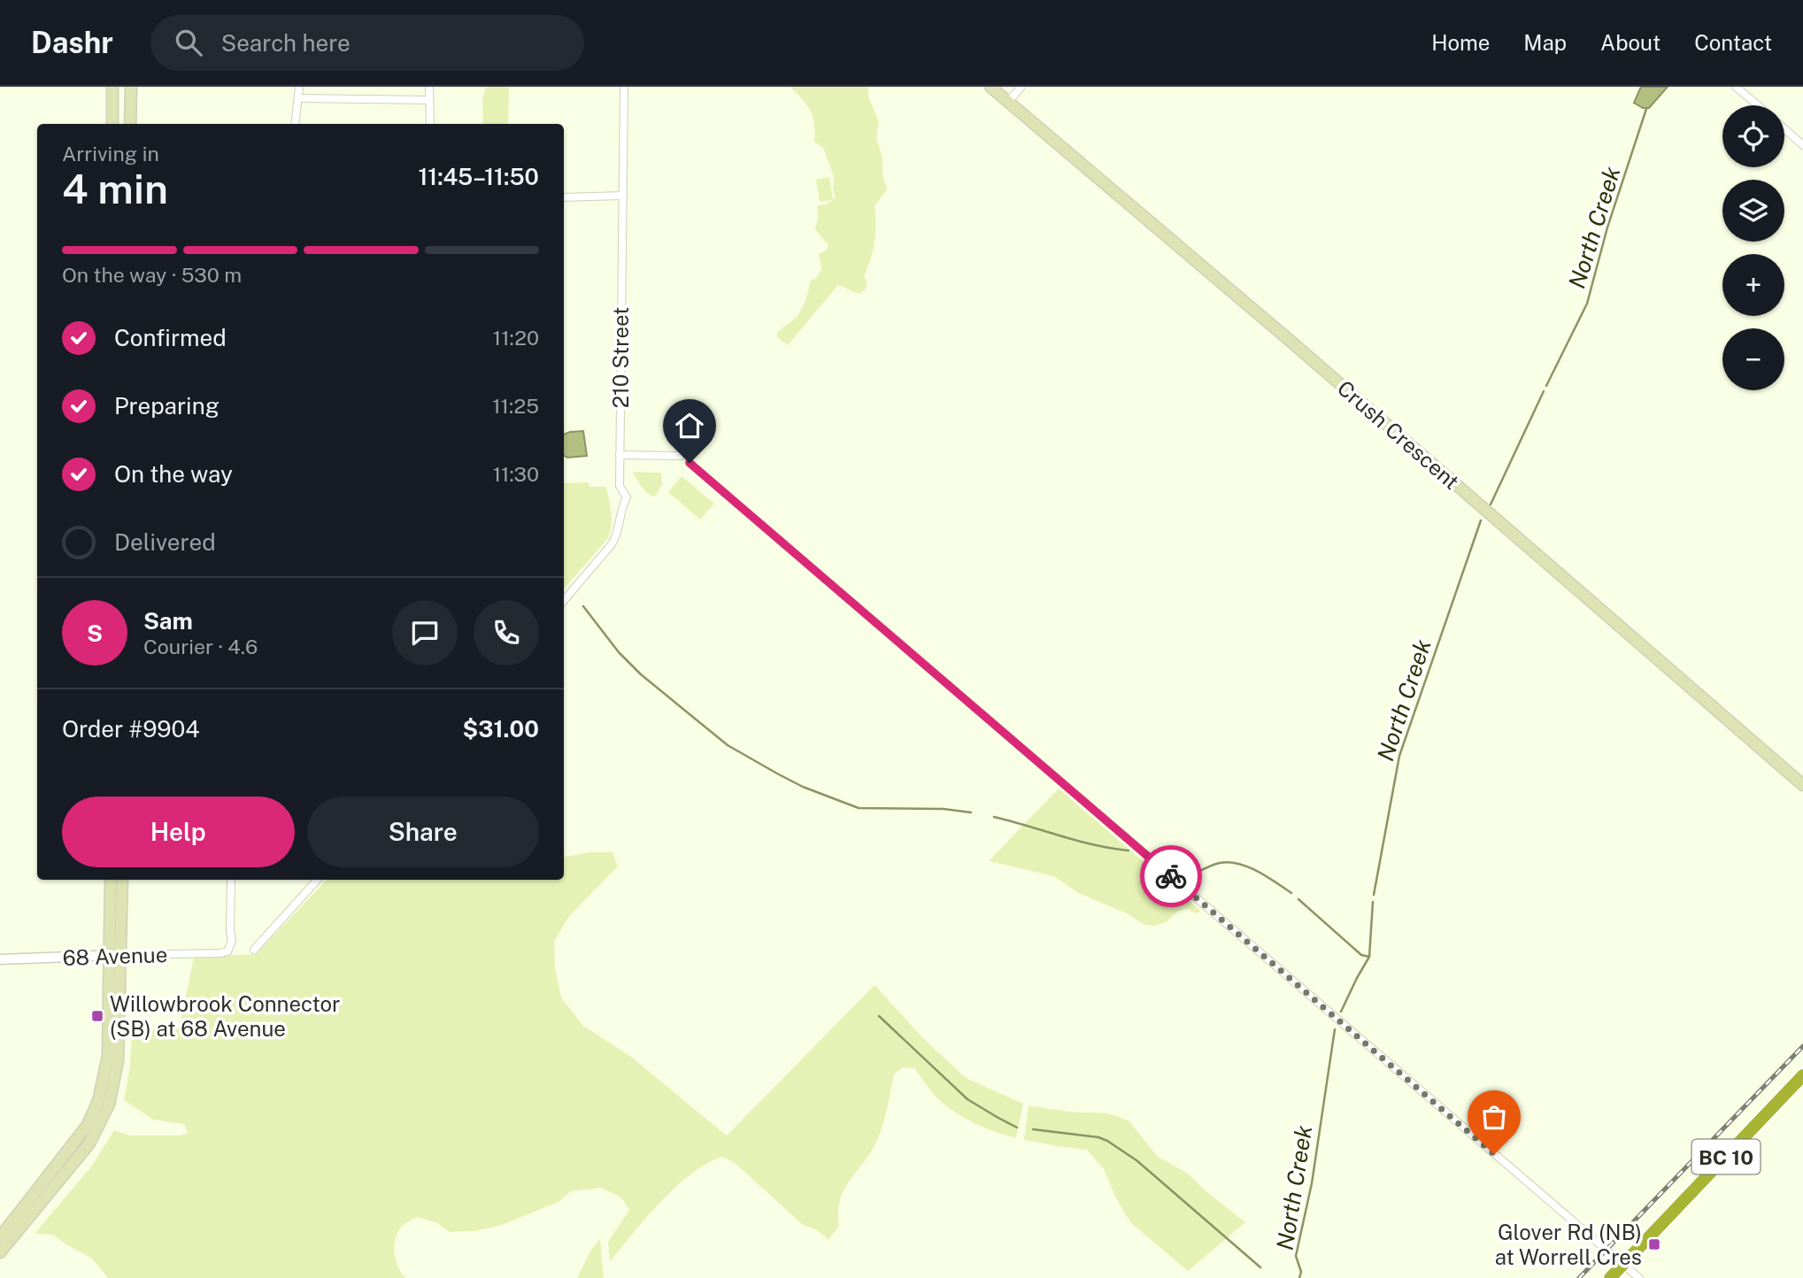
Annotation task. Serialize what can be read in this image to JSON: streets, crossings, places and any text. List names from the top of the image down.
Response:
{
  "streets": {
    "highway": ["BC 10"],
    "main road": ["Crush Crescent"],
    "street": ["210 Street", "68 Avenue"]
  },
  "water": ["North Creek"],
  "places": {
    "transit": ["Willowbrook Connector (SB) at 68 Avenue", "Glover Rd (NB) at Worrell Cres"]
  },
  "page": {
    "header": "Dashr",
    "search": "Search here",
    "nav": [
      "Home",
      "Map",
      "About",
      "Contact"
    ],
    "map_buttons": ["+", "−"],
    "heading": ["4 min", "Arriving in", "11:45–11:50"],
    "panel": [
      "Sam",
      "Courier · 4.6",
      "Order #9904",
      "$31.00"
    ],
    "bar": "On the way · 530 m",
    "list": [
      ["Confirmed", "11:20"],
      ["Preparing", "11:25"],
      ["On the way", "11:30"],
      "Delivered"
    ],
    "round": "S",
    "buttons": ["Help", "Share"]
  }
}
